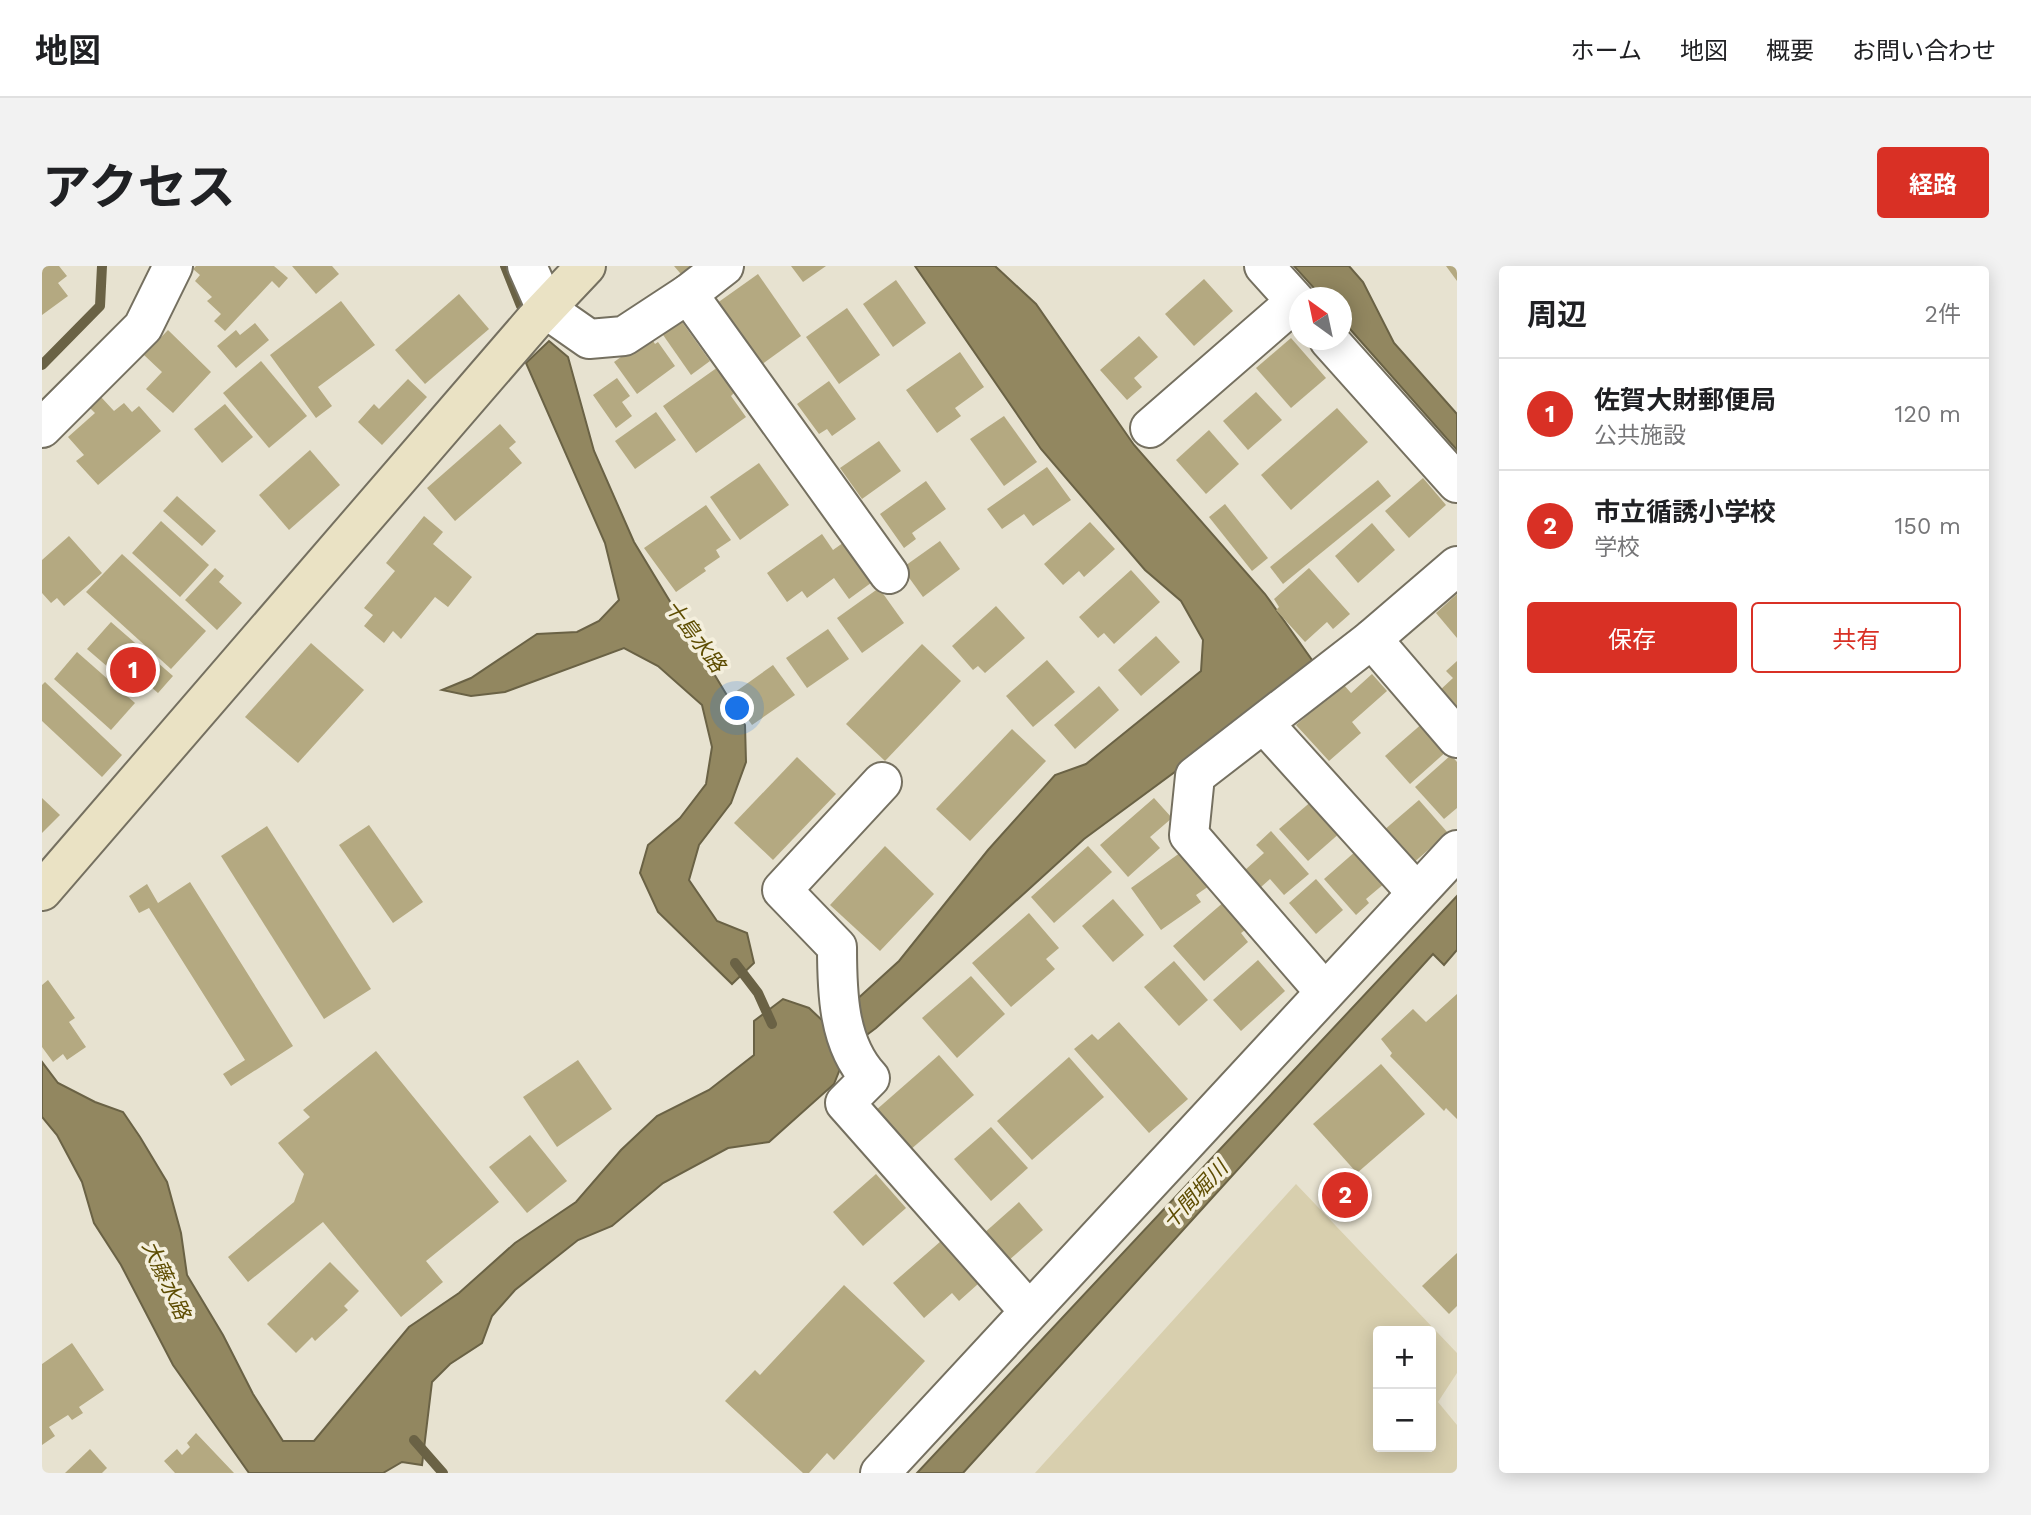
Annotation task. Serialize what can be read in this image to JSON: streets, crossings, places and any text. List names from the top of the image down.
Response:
{
  "water": ["十島水路", "十間堀川", "大藤水路"],
  "north": "top left",
  "page": {
    "header": "地図",
    "nav": [
      "ホーム",
      "地図",
      "概要",
      "お問い合わせ"
    ],
    "title": "アクセス",
    "buttons": [
      "経路",
      ["保存", "共有"]
    ],
    "heading": ["周辺", "2件"],
    "list": [
      {
        "mark": "1",
        "name": "佐賀大財郵便局",
        "note": "公共施設",
        "value": "120 m"
      },
      {
        "mark": "2",
        "name": "市立循誘小学校",
        "note": "学校",
        "value": "150 m"
      }
    ],
    "pins": ["1", "2"],
    "map_buttons": ["+", "−"]
  }
}
